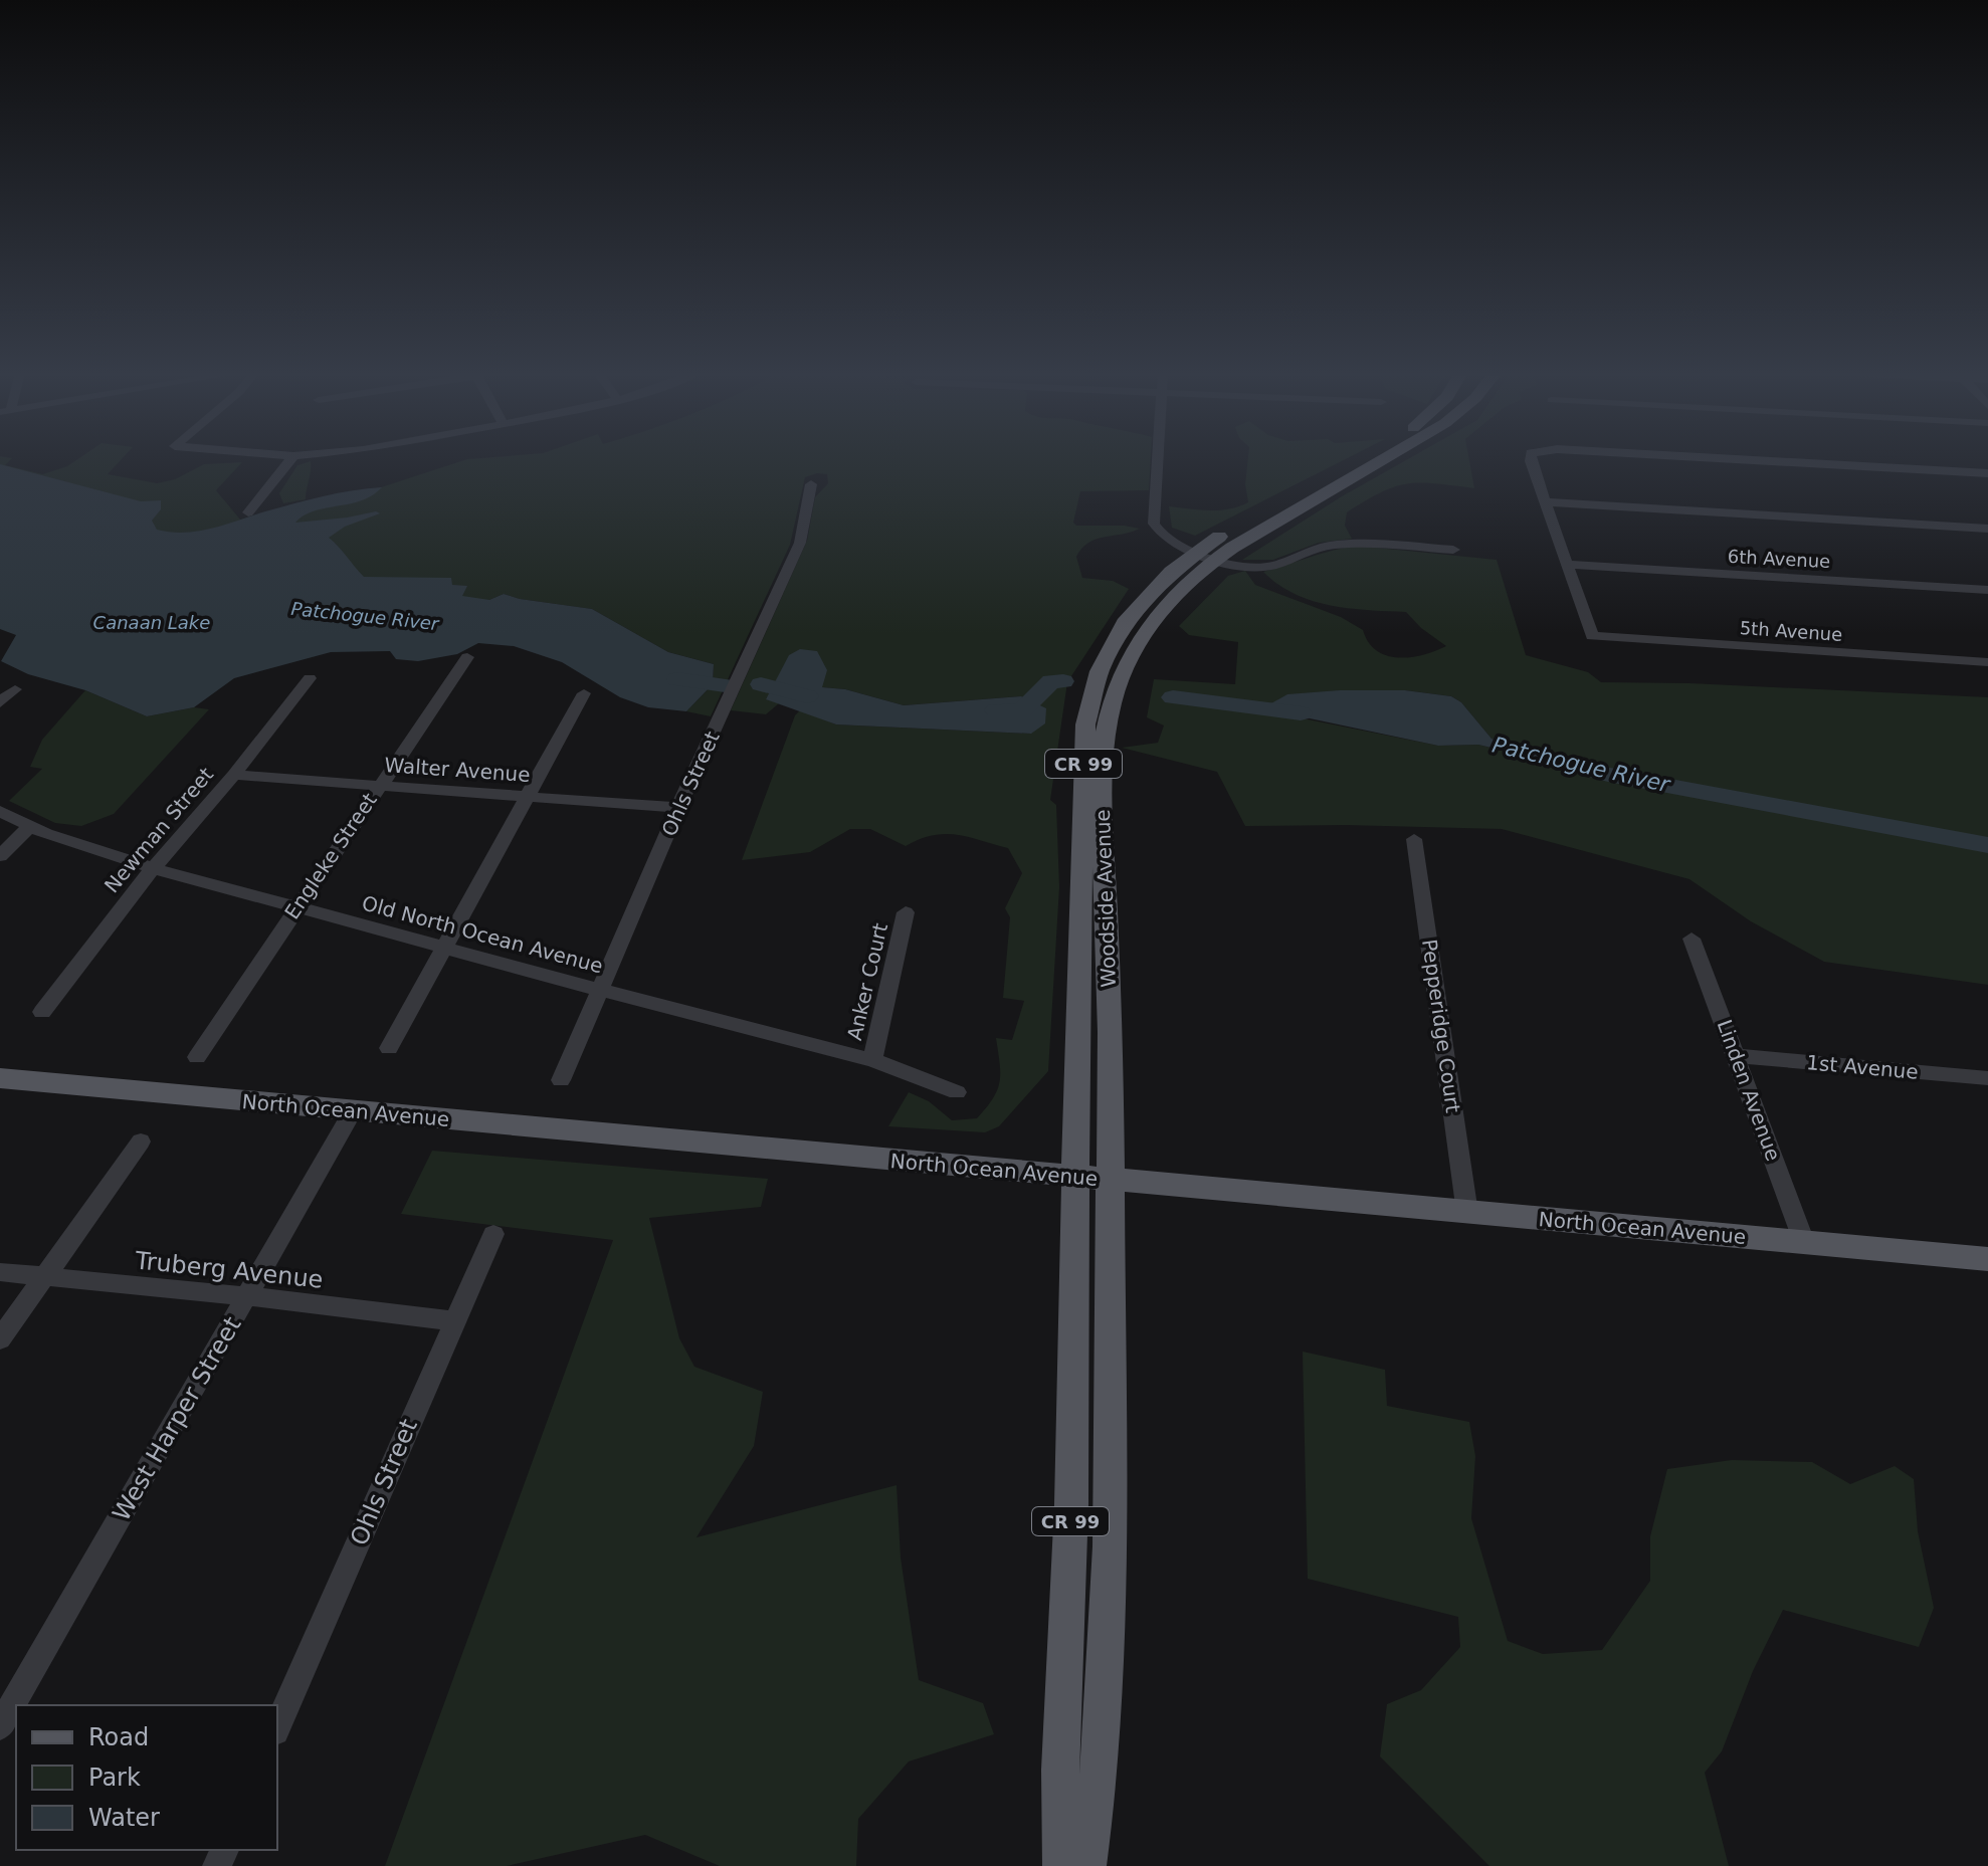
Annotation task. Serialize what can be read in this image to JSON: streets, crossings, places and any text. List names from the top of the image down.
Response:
{
  "streets": {
    "main road": ["CR 99", "Woodside Avenue", "North Ocean Avenue"],
    "street": [
      "6th Avenue",
      "5th Avenue",
      "Walter Avenue",
      "Ohls Street",
      "Newman Street",
      "Engleke Street",
      "Old North Ocean Avenue",
      "Anker Court",
      "Pepperidge Court",
      "1st Avenue",
      "Linden Avenue",
      "Truberg Avenue",
      "West Harper Street"
    ]
  },
  "crossings": [
    ["6th Avenue", "5th Avenue"],
    ["CR 99", "Woodside Avenue"],
    ["CR 99", "North Ocean Avenue"],
    ["Walter Avenue", "Ohls Street"],
    ["Walter Avenue", "Newman Street"],
    ["Walter Avenue", "Engleke Street"],
    ["Ohls Street", "Old North Ocean Avenue"],
    ["Ohls Street", "Truberg Avenue"],
    ["Newman Street", "Old North Ocean Avenue"],
    ["Engleke Street", "Old North Ocean Avenue"],
    ["Woodside Avenue", "North Ocean Avenue"],
    ["Old North Ocean Avenue", "Anker Court"],
    ["Pepperidge Court", "North Ocean Avenue"],
    ["1st Avenue", "Linden Avenue"],
    ["Linden Avenue", "North Ocean Avenue"],
    ["North Ocean Avenue", "West Harper Street"],
    ["Truberg Avenue", "West Harper Street"]
  ],
  "water": ["Patchogue River", "Canaan Lake"],
  "legend": ["Road", "Park", "Water"]
}
